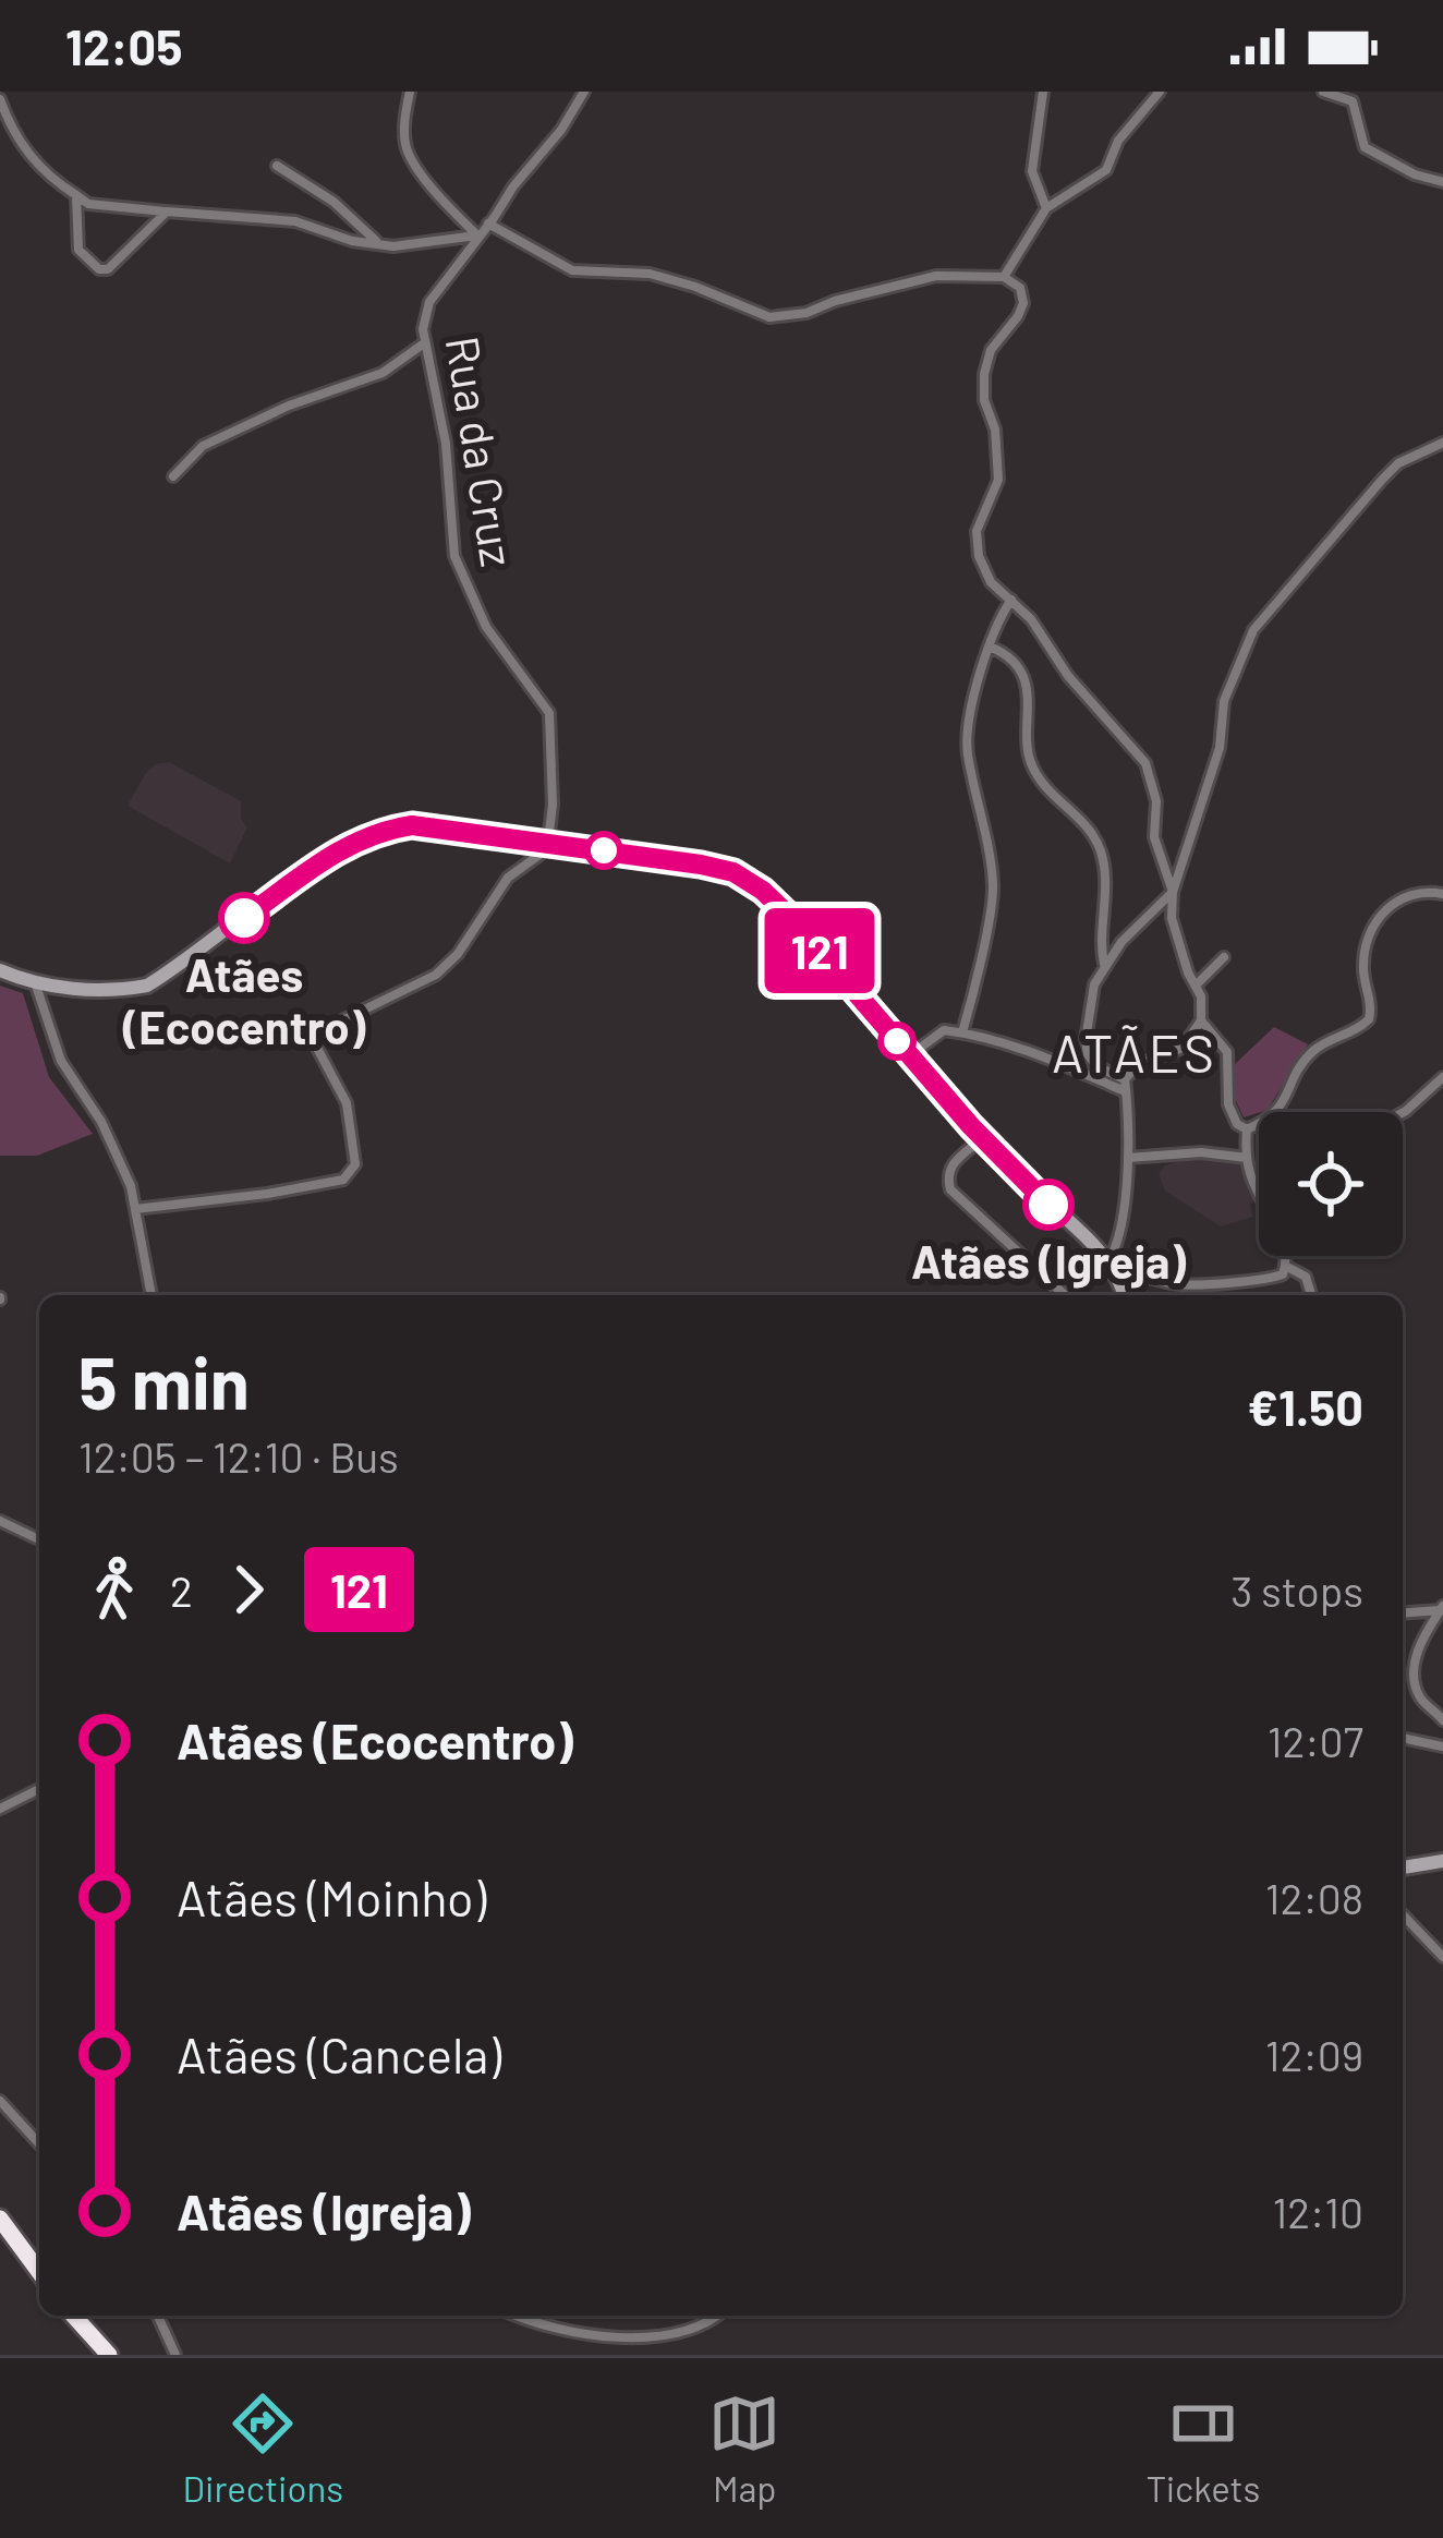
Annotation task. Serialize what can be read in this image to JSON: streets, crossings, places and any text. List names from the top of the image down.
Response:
{
  "streets": {
    "street": ["Rua da Cruz"]
  },
  "districts": ["ATÃES"],
  "places": ["Atães (Ecocentro)", "Atães (Igreja)"],
  "lines": ["bus line 121"],
  "page": {
    "status": "12:05",
    "on_map": "121",
    "heading": ["5 min", "12:05 – 12:10 · Bus", "€1.50"],
    "legs": ["2", "121", "3 stops"],
    "list": [
      {
        "name": "Atães (Ecocentro)",
        "value": "12:07"
      },
      {
        "name": "Atães (Moinho)",
        "value": "12:08"
      },
      {
        "name": "Atães (Cancela)",
        "value": "12:09"
      },
      {
        "name": "Atães (Igreja)",
        "value": "12:10"
      }
    ],
    "tabs": ["Directions", "Map", "Tickets"]
  }
}
